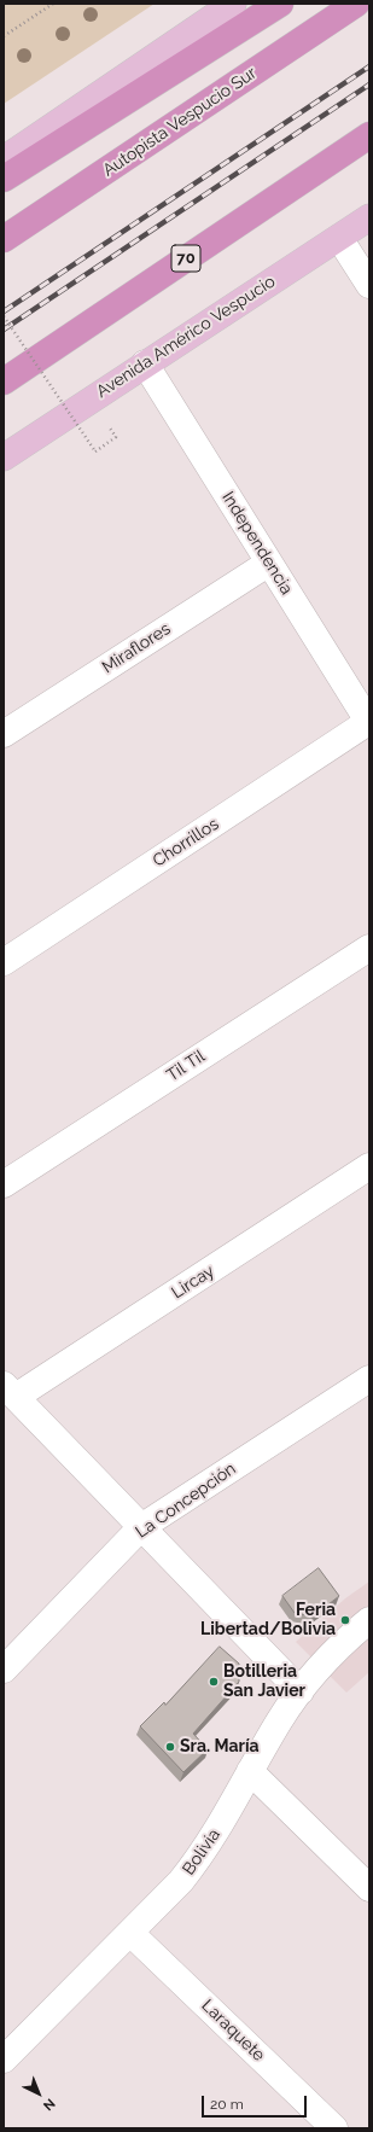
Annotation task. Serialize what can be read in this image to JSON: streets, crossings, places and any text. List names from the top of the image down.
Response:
{
  "streets": {
    "highway": ["Autopista Vespucio Sur", "70"],
    "main road": ["Avenida Américo Vespucio"],
    "street": [
      "Independencia",
      "Miraflores",
      "Chorrillos",
      "Til Til",
      "Lircay",
      "La Concepción",
      "Bolivia",
      "Laraquete"
    ]
  },
  "crossings": [
    ["Avenida Américo Vespucio", "Independencia"],
    ["Independencia", "Miraflores"],
    ["Independencia", "Chorrillos"],
    ["Bolivia", "Laraquete"]
  ],
  "places": ["Feria Libertad/Bolivia", "Botilleria San Javier", "Sra. María"],
  "scale_bar": "20 m",
  "north": "bottom right"
}
